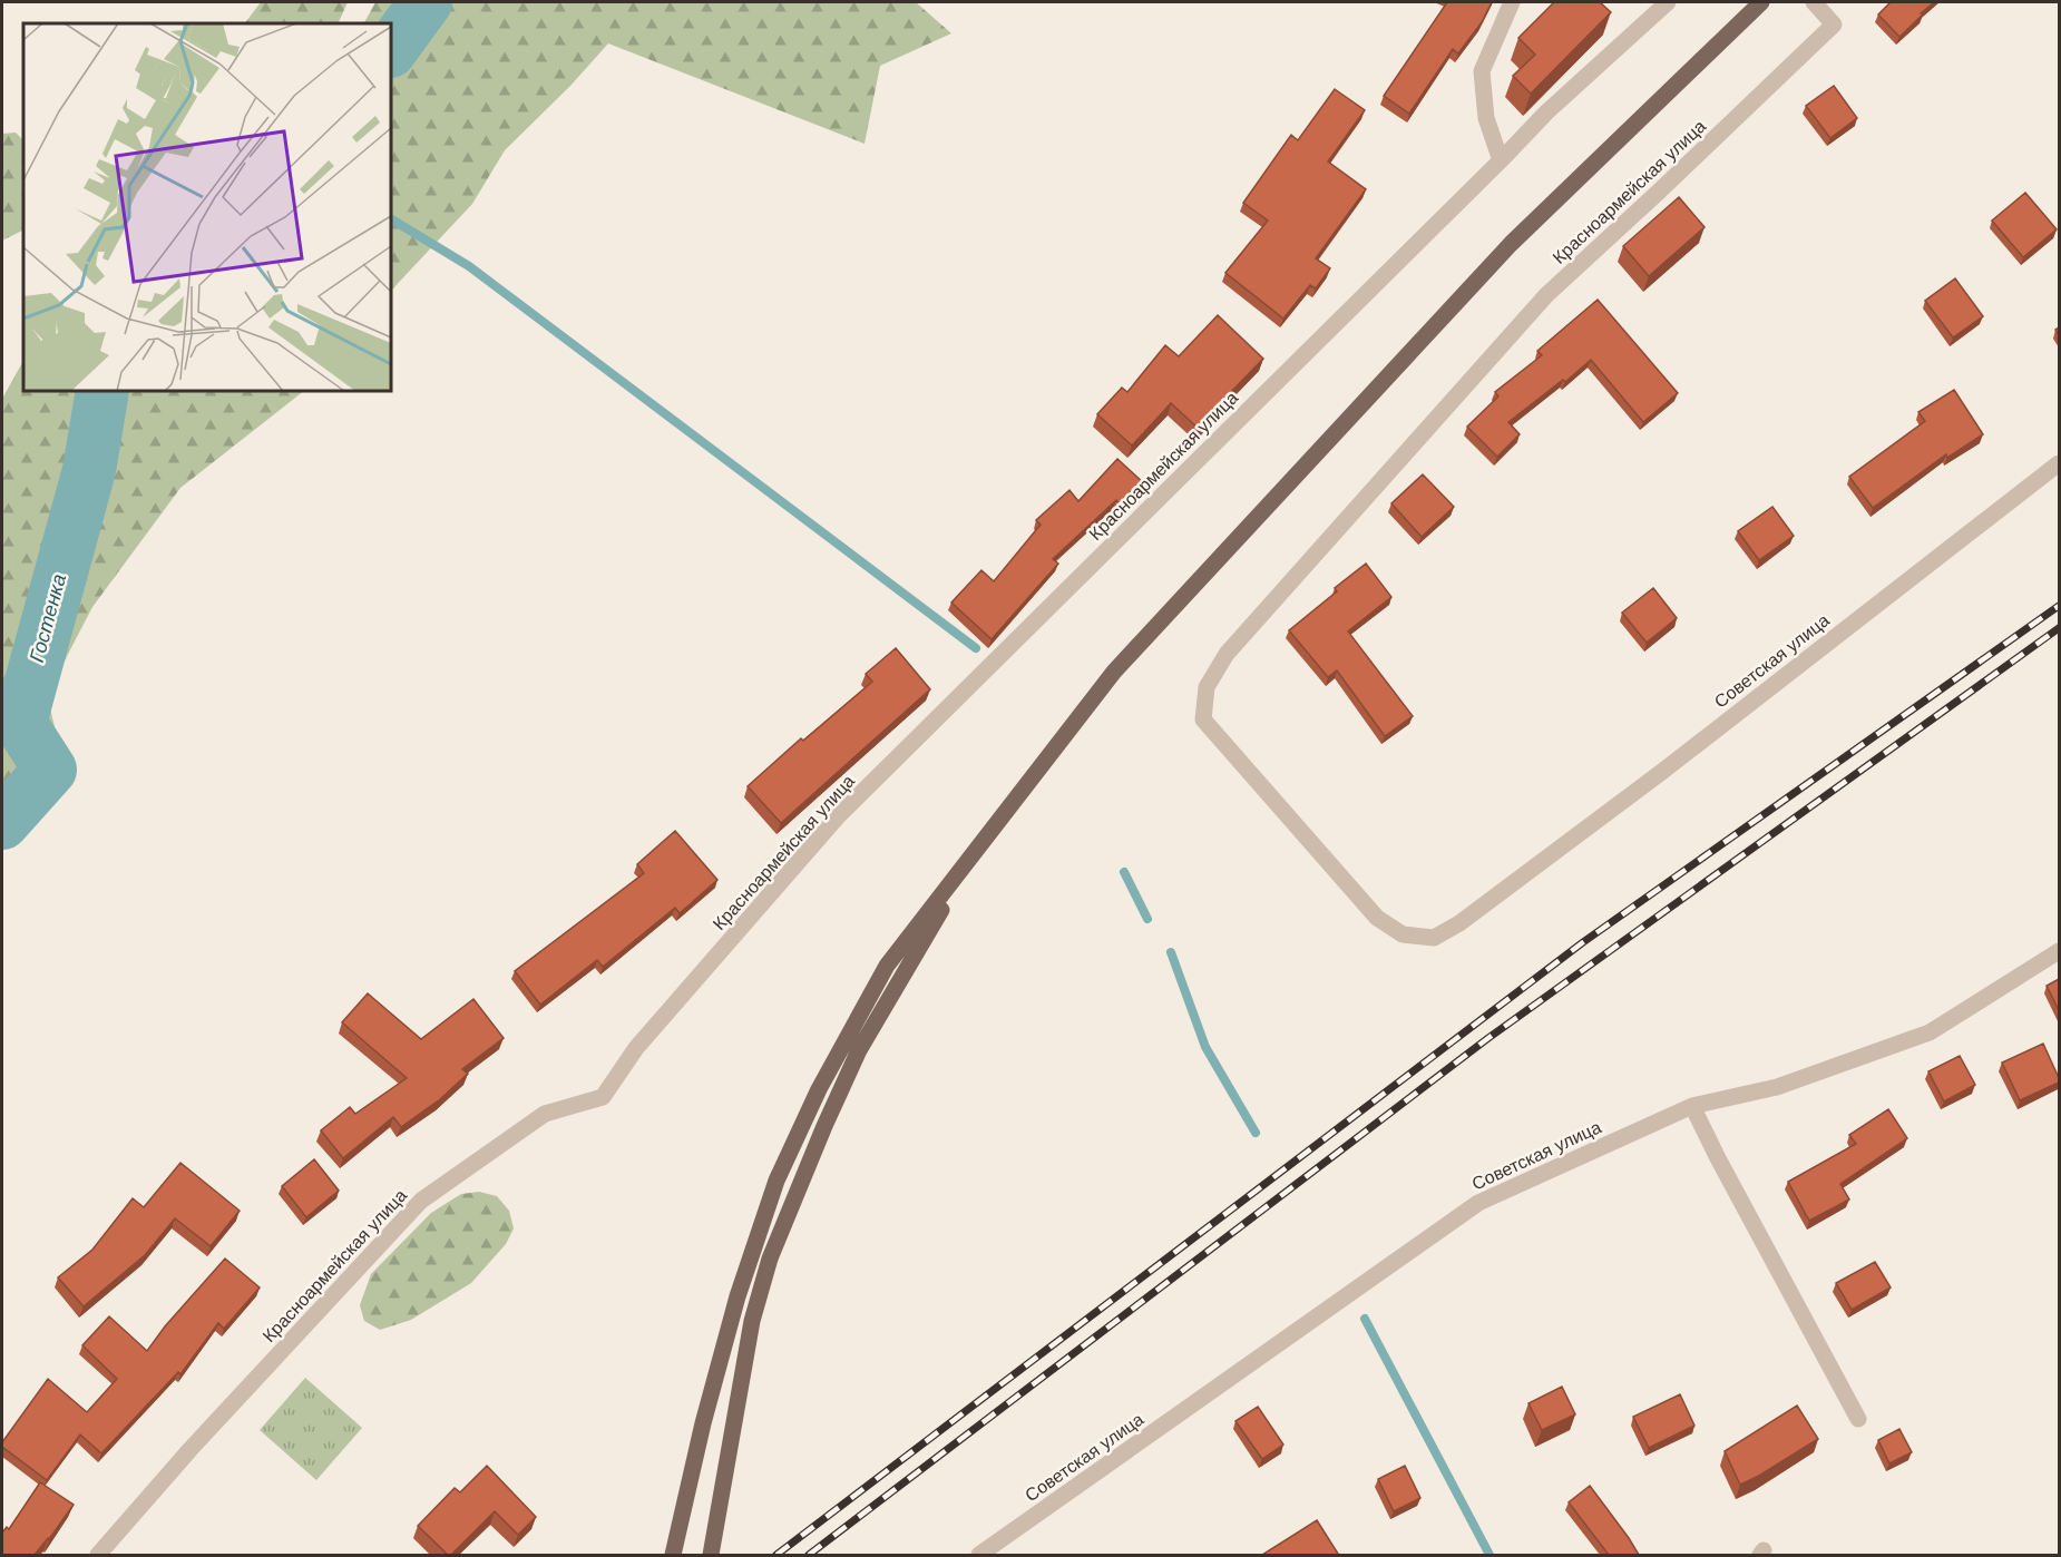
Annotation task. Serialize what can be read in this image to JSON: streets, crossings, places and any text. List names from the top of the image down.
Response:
{
  "streets": {
    "street": ["Красноармейская улица", "Советская улица"]
  },
  "crossings": [
    ["Красноармейская улица", "Советская улица"]
  ],
  "water": ["Гостенка"]
}
